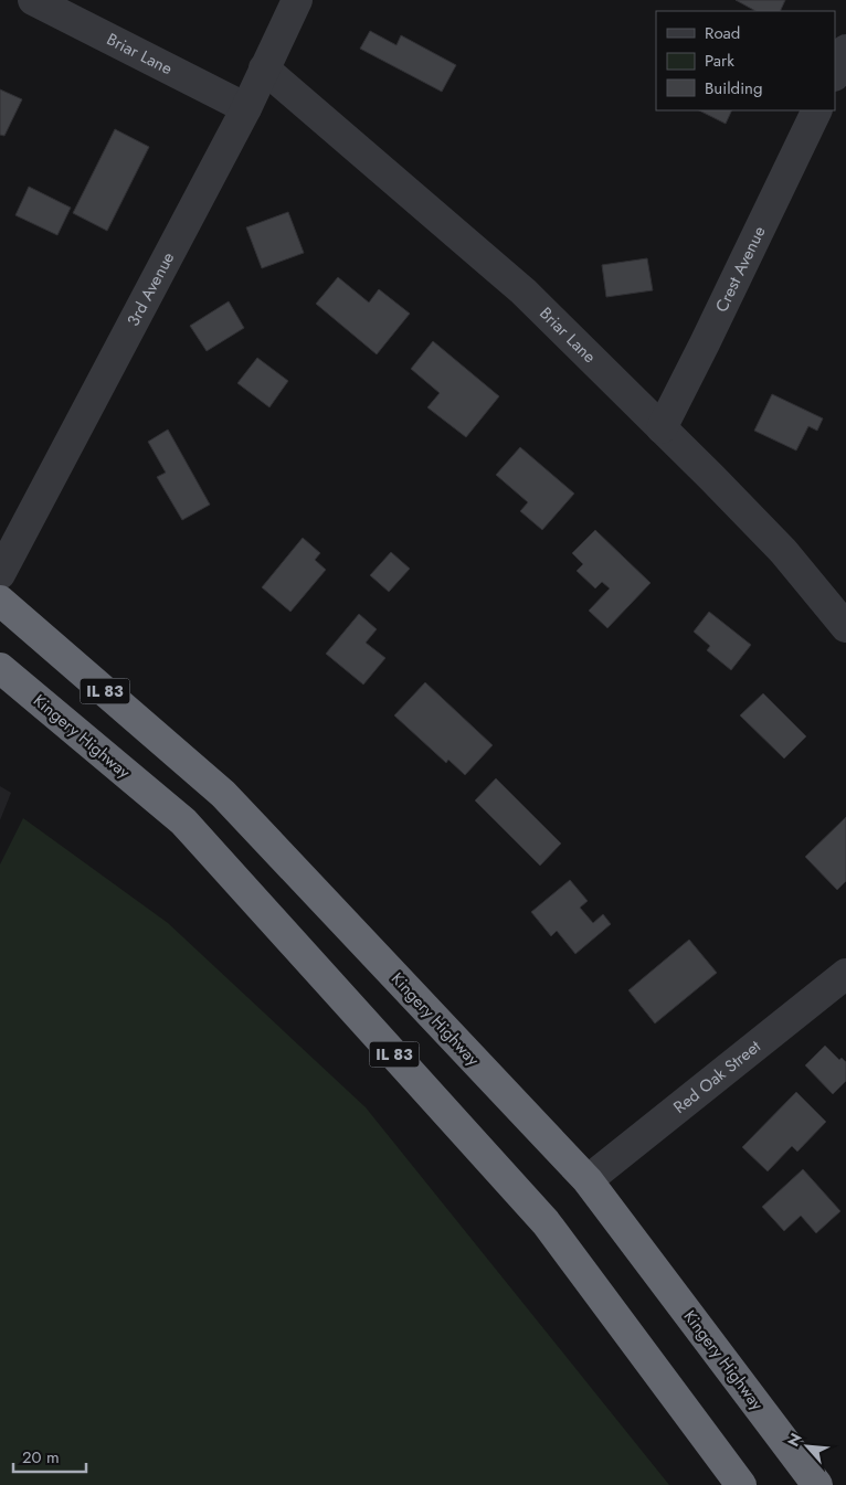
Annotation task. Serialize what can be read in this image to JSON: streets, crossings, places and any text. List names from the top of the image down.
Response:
{
  "streets": {
    "highway": ["IL 83", "Kingery Highway"],
    "street": [
      "Briar Lane",
      "Crest Avenue",
      "3rd Avenue",
      "Red Oak Street"
    ]
  },
  "crossings": [
    ["Briar Lane", "Crest Avenue"],
    ["Briar Lane", "3rd Avenue"],
    ["Kingery Highway", "Red Oak Street"]
  ],
  "legend": ["Road", "Park", "Building"],
  "scale_bar": "20 m",
  "north": "top left"
}
